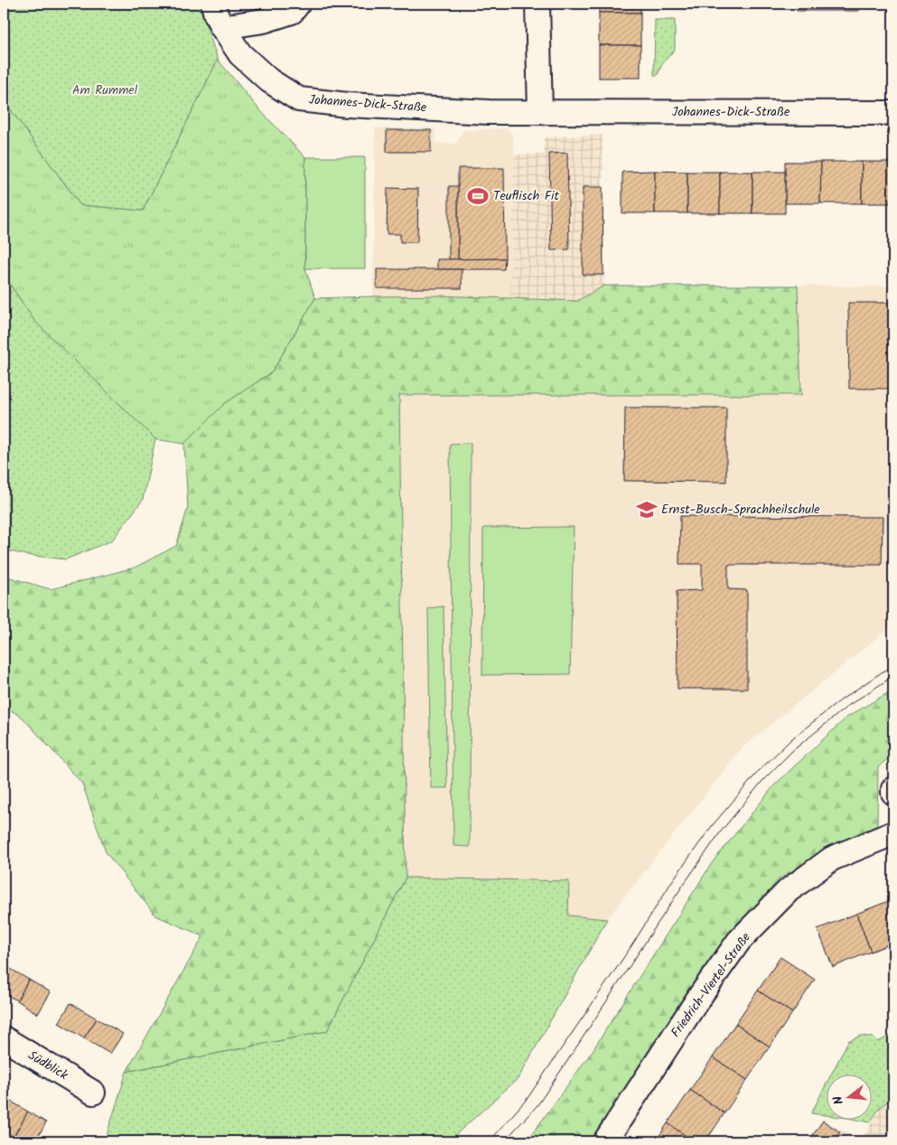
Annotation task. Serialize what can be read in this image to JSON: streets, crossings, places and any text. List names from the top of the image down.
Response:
{
  "streets": {
    "street": ["Johannes-Dick-Straße", "Friedrich-Viertel-Straße", "Südblick"]
  },
  "parks": ["Am Rummel"],
  "places": {
    "sports": ["Teuflisch Fit"],
    "school or university": ["Ernst-Busch-Sprachheilschule"]
  },
  "north": "left"
}
